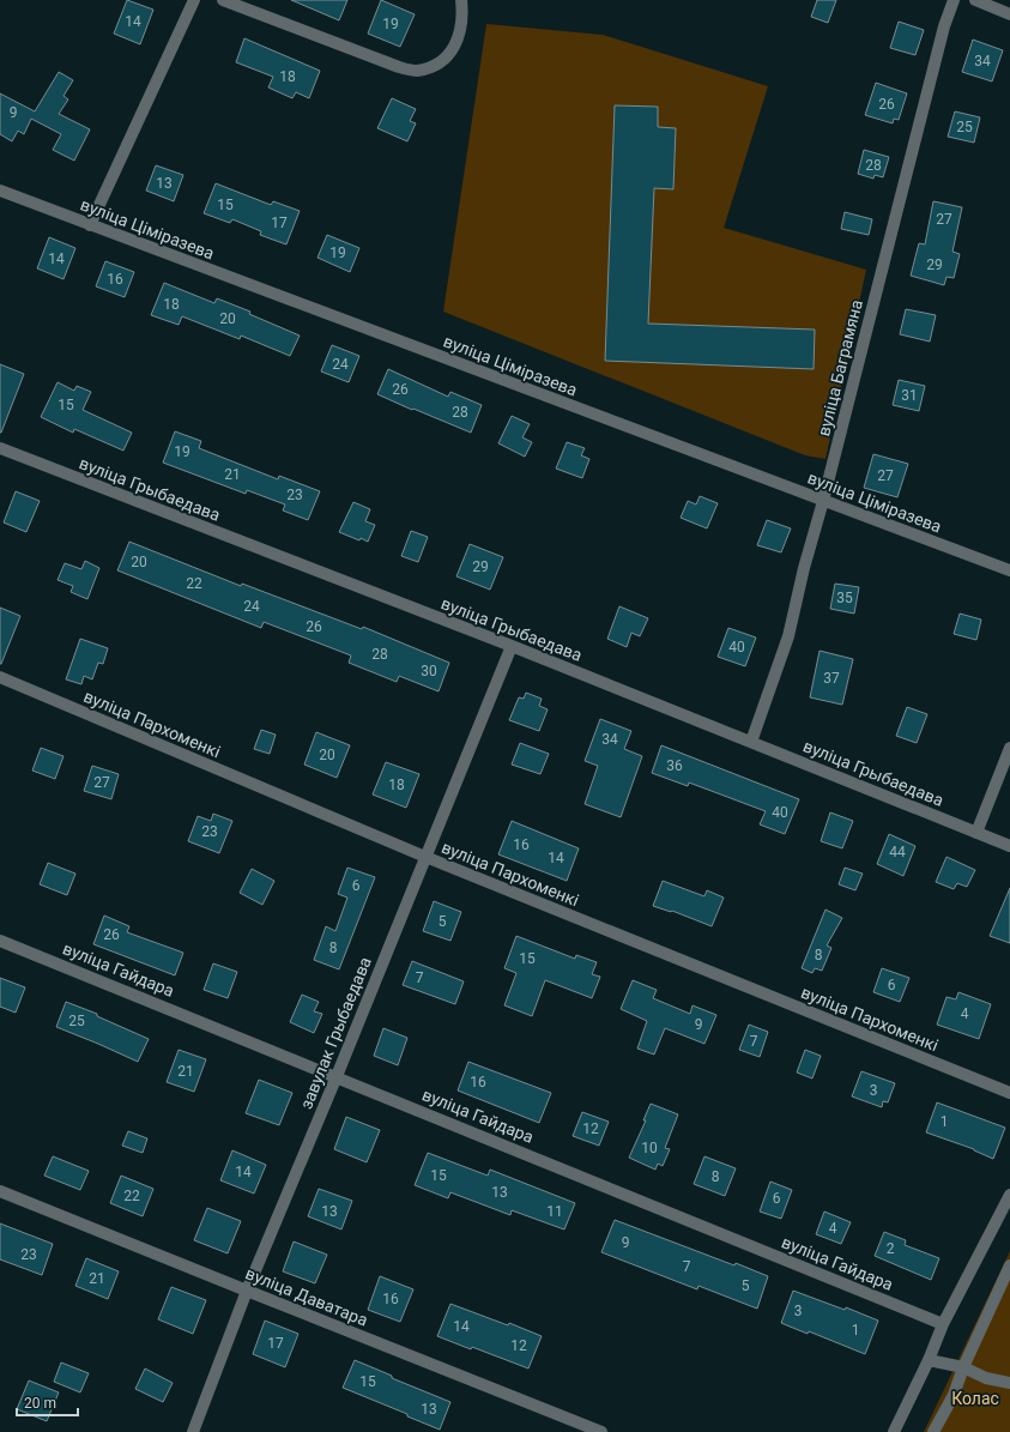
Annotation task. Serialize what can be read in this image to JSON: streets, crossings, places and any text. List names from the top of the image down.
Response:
{
  "streets": {
    "street": [
      "вуліца Ціміразева",
      "вуліца Баграмяна",
      "вуліца Грыбаедава",
      "вуліца Пархоменкі",
      "вуліца Гайдара",
      "завулак Грыбаедава",
      "вуліца Даватара"
    ]
  },
  "crossings": [
    ["вуліца Ціміразева", "вуліца Баграмяна"],
    ["вуліца Баграмяна", "вуліца Грыбаедава"],
    ["вуліца Грыбаедава", "завулак Грыбаедава"],
    ["вуліца Пархоменкі", "завулак Грыбаедава"],
    ["вуліца Гайдара", "завулак Грыбаедава"],
    ["завулак Грыбаедава", "вуліца Даватара"]
  ],
  "parks": ["Колас"],
  "house_numbers": [
    "14",
    "19",
    "34",
    "18",
    "26",
    "9",
    "25",
    "28",
    "13",
    "15",
    "27",
    "17",
    "19",
    "14",
    "29",
    "16",
    "18",
    "20",
    "24",
    "26",
    "31",
    "15",
    "28",
    "19",
    "21",
    "27",
    "23",
    "20",
    "29",
    "22",
    "35",
    "24",
    "26",
    "40",
    "28",
    "30",
    "37",
    "34",
    "20",
    "36",
    "27",
    "18",
    "40",
    "23",
    "16",
    "44",
    "14",
    "6",
    "5",
    "26",
    "8",
    "8",
    "15",
    "7",
    "6",
    "4",
    "25",
    "9",
    "7",
    "21",
    "16",
    "3",
    "1",
    "12",
    "10",
    "14",
    "15",
    "8",
    "13",
    "22",
    "6",
    "13",
    "11",
    "4",
    "9",
    "2",
    "23",
    "7",
    "21",
    "5",
    "16",
    "3",
    "14",
    "1",
    "17",
    "12",
    "15",
    "13"
  ],
  "scale_bar": "20 m"
}
